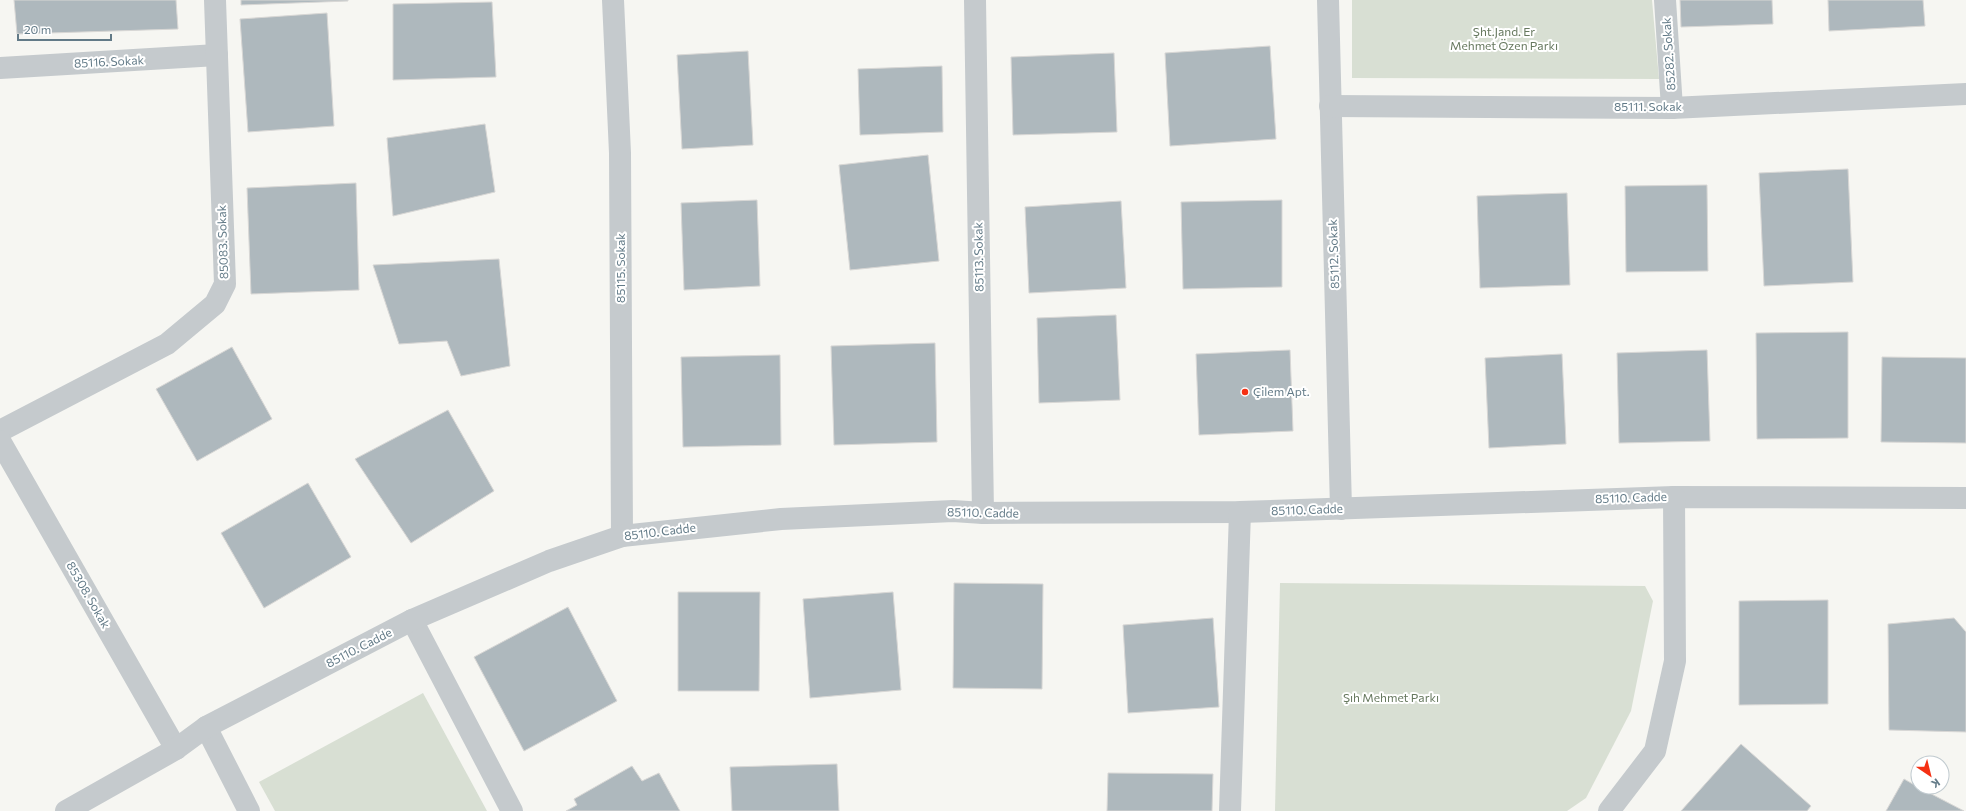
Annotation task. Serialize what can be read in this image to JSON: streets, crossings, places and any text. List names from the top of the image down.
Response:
{
  "streets": {
    "street": [
      "85282. Sokak",
      "85116. Sokak",
      "85111. Sokak",
      "85083. Sokak",
      "85112. Sokak",
      "85113. Sokak",
      "85115. Sokak",
      "85110. Cadde",
      "85308. Sokak"
    ]
  },
  "crossings": [
    ["85282. Sokak", "85111. Sokak"],
    ["85116. Sokak", "85083. Sokak"],
    ["85111. Sokak", "85112. Sokak"],
    ["85112. Sokak", "85110. Cadde"],
    ["85113. Sokak", "85110. Cadde"],
    ["85115. Sokak", "85110. Cadde"],
    ["85110. Cadde", "85308. Sokak"]
  ],
  "parks": ["Şht.Jand. Er Mehmet Özen Parkı", "Şıh Mehmet Parkı"],
  "places": ["Çilem Apt."],
  "scale_bar": "20 m",
  "north": "bottom right"
}
